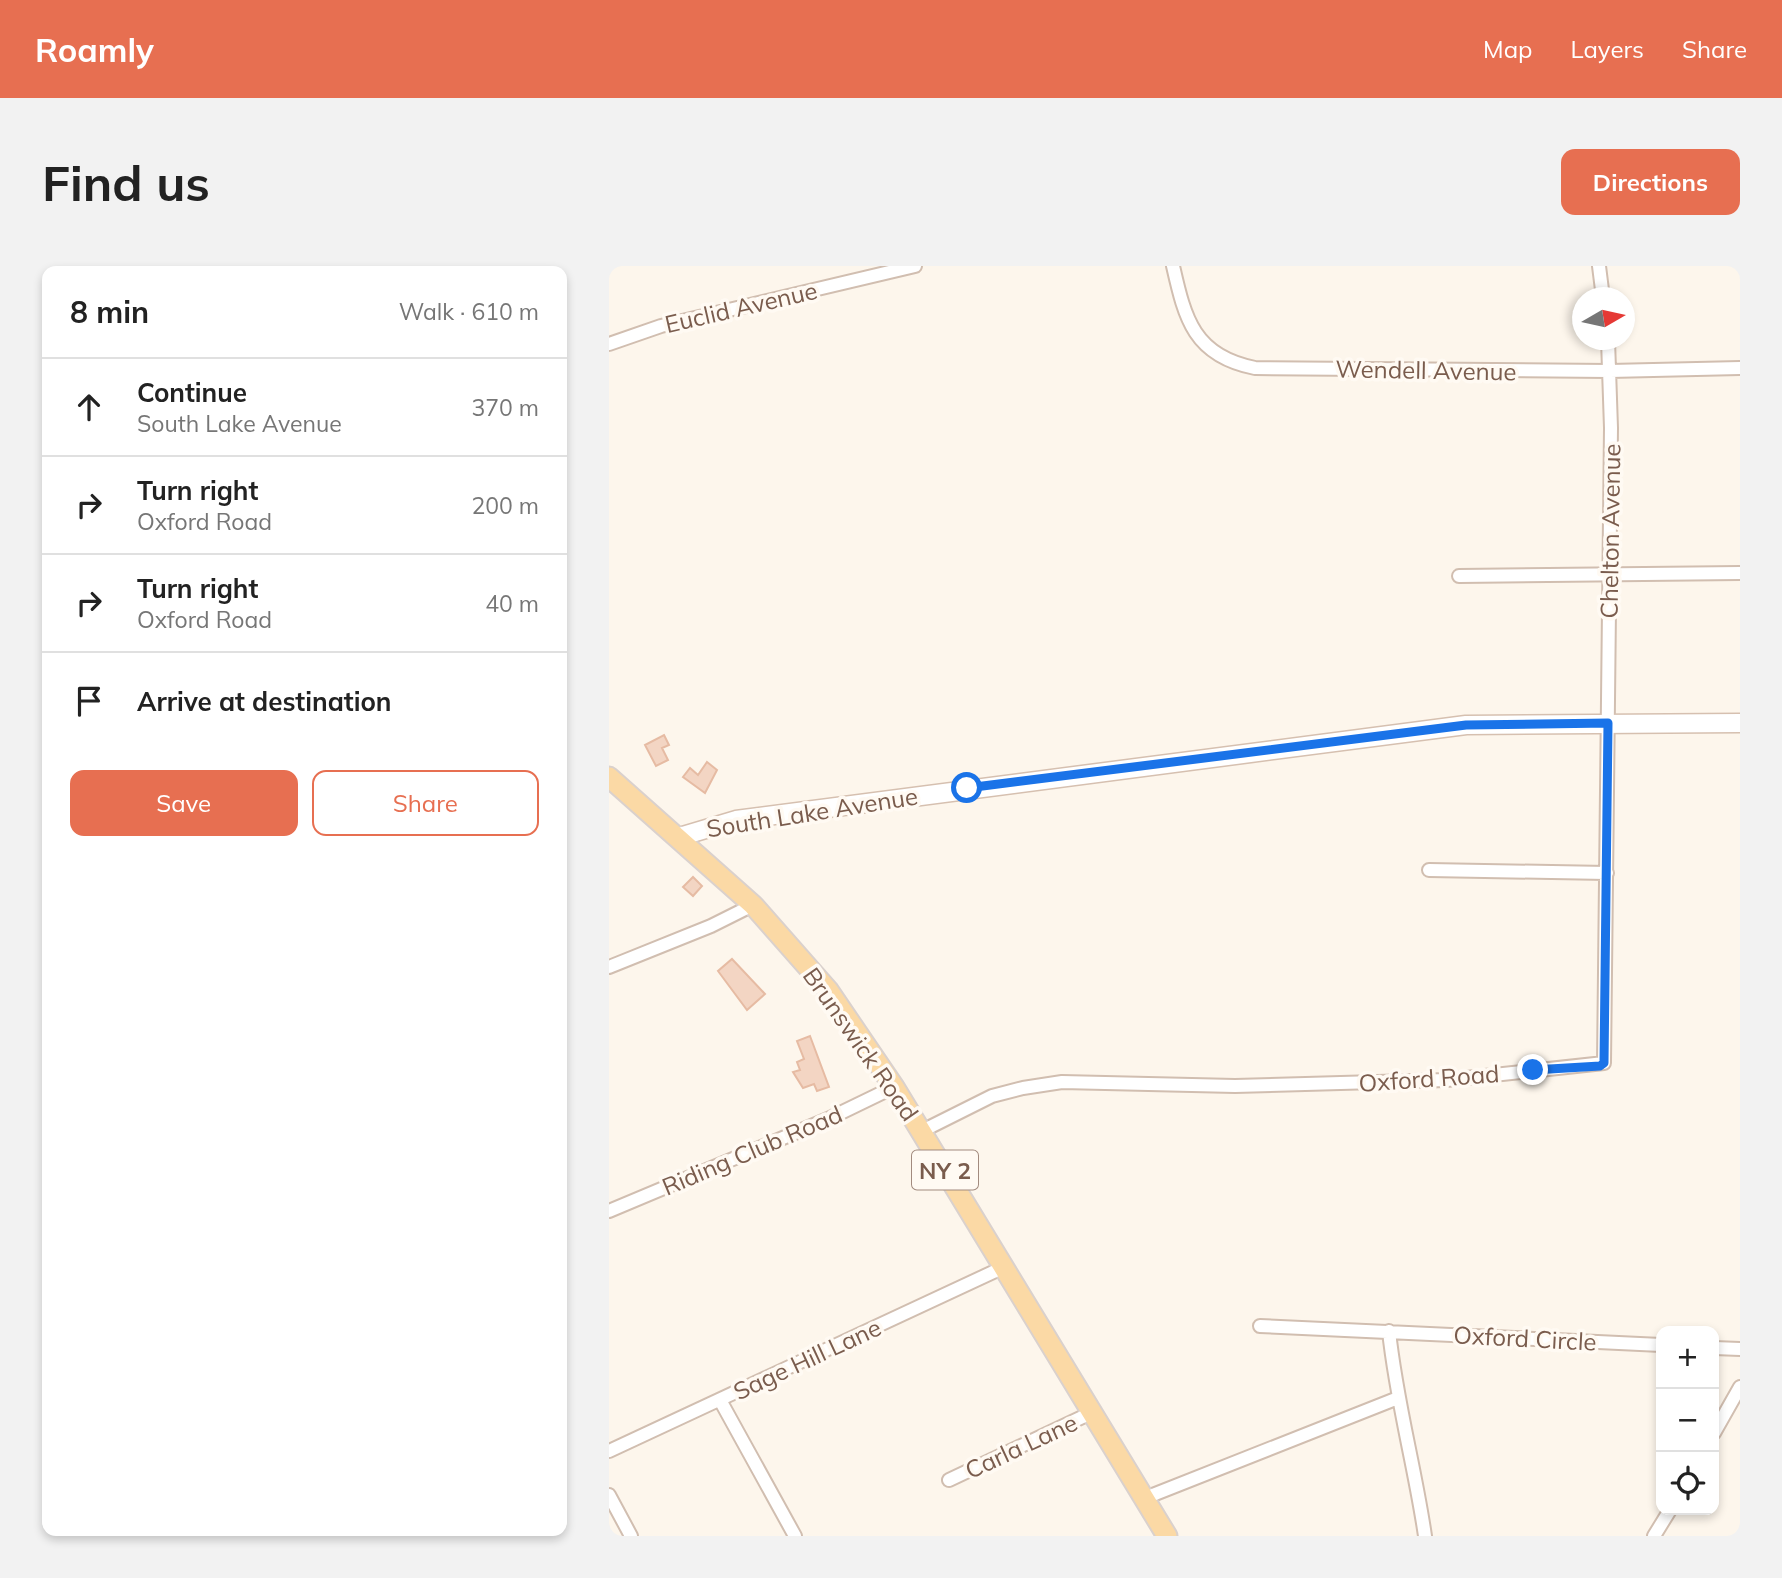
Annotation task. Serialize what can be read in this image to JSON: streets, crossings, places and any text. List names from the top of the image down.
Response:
{
  "streets": {
    "main road": ["Brunswick Road", "NY 2"],
    "street": [
      "Euclid Avenue",
      "Wendell Avenue",
      "Chelton Avenue",
      "South Lake Avenue",
      "Oxford Road",
      "Riding Club Road",
      "Oxford Circle",
      "Sage Hill Lane",
      "Carla Lane"
    ]
  },
  "crossings": [
    ["Wendell Avenue", "Chelton Avenue"],
    ["Chelton Avenue", "South Lake Avenue"],
    ["Chelton Avenue", "Oxford Road"],
    ["South Lake Avenue", "Brunswick Road"],
    ["South Lake Avenue", "Oxford Road"],
    ["Brunswick Road", "Oxford Road"],
    ["Brunswick Road", "Riding Club Road"],
    ["Brunswick Road", "Sage Hill Lane"],
    ["Brunswick Road", "Carla Lane"]
  ],
  "north": "right",
  "page": {
    "header": "Roamly",
    "nav": ["Map", "Layers", "Share"],
    "buttons": [
      "Directions",
      ["Save", "Share"]
    ],
    "title": "Find us",
    "heading": ["8 min", "Walk · 610 m"],
    "list": [
      ["Continue", "South Lake Avenue", "370 m"],
      ["Turn right", "Oxford Road", "200 m"],
      ["Turn right", "Oxford Road", "40 m"],
      "Arrive at destination"
    ],
    "map_buttons": ["+", "−"]
  }
}
